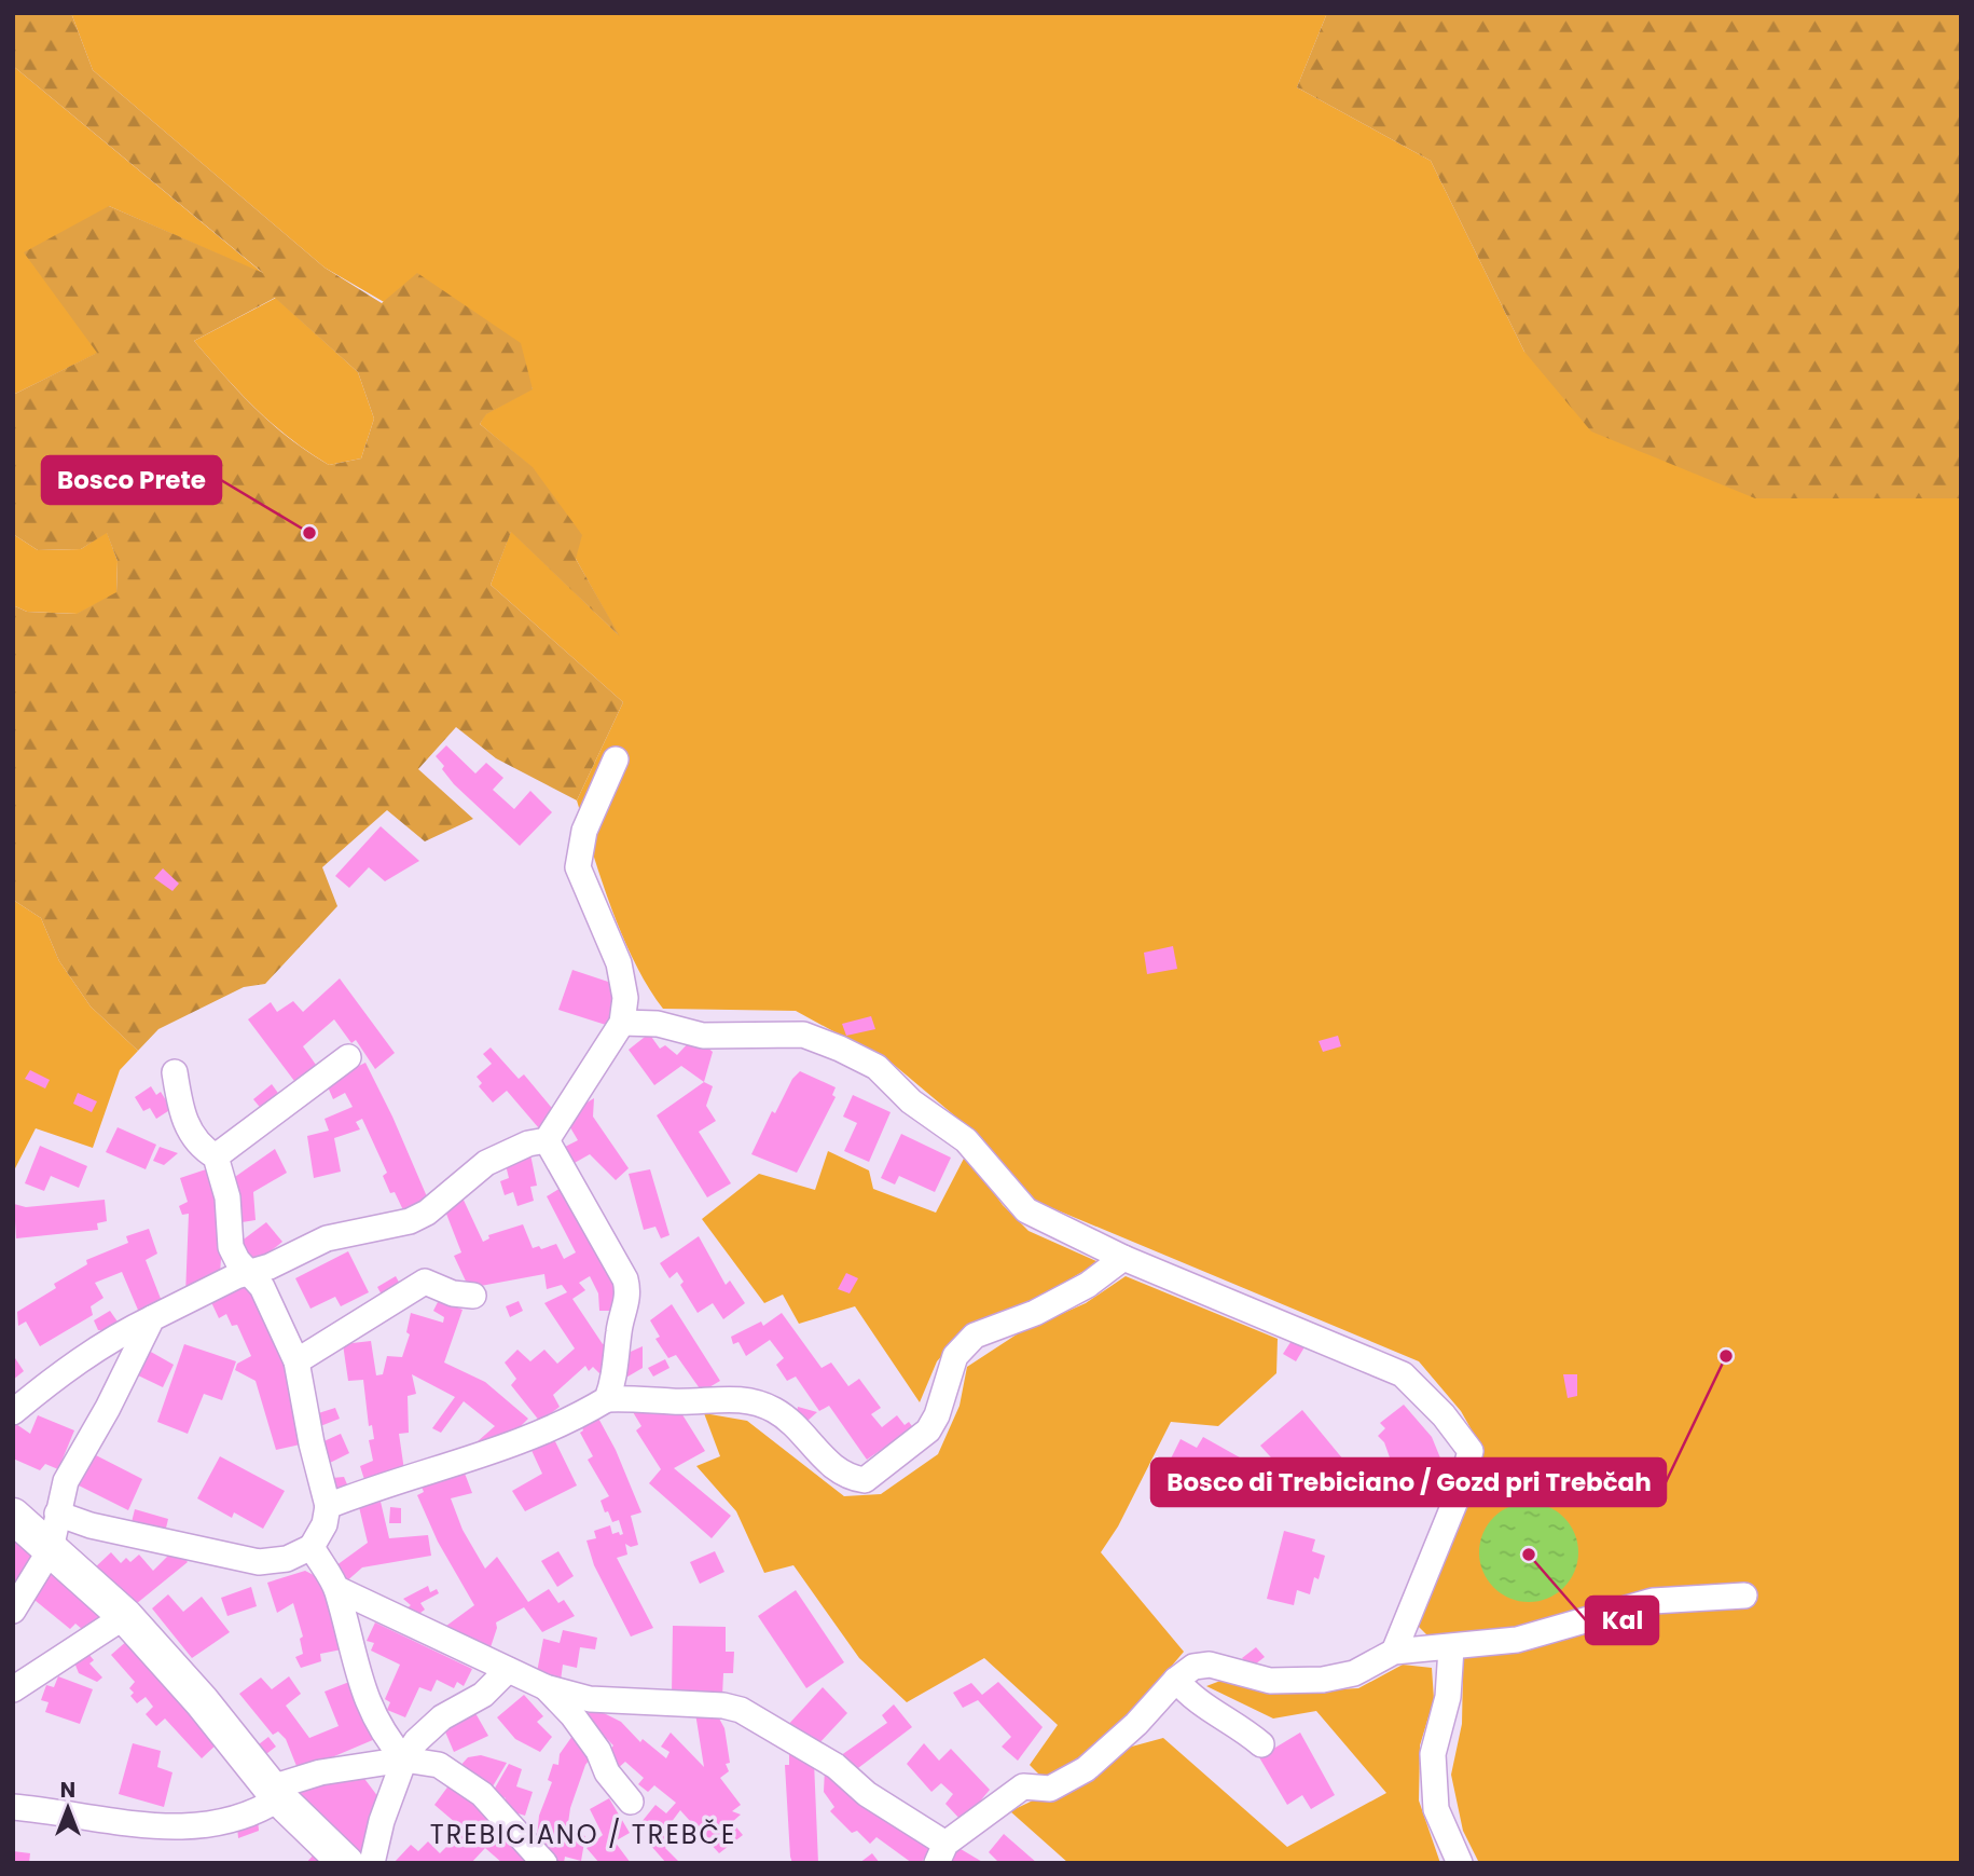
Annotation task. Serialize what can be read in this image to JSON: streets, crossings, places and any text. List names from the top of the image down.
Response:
{
  "districts": ["TREBICIANO / TREBČE"],
  "places": ["Bosco Prete", "Bosco di Trebiciano / Gozd pri Trebčah", "Kal"],
  "north": "top"
}
